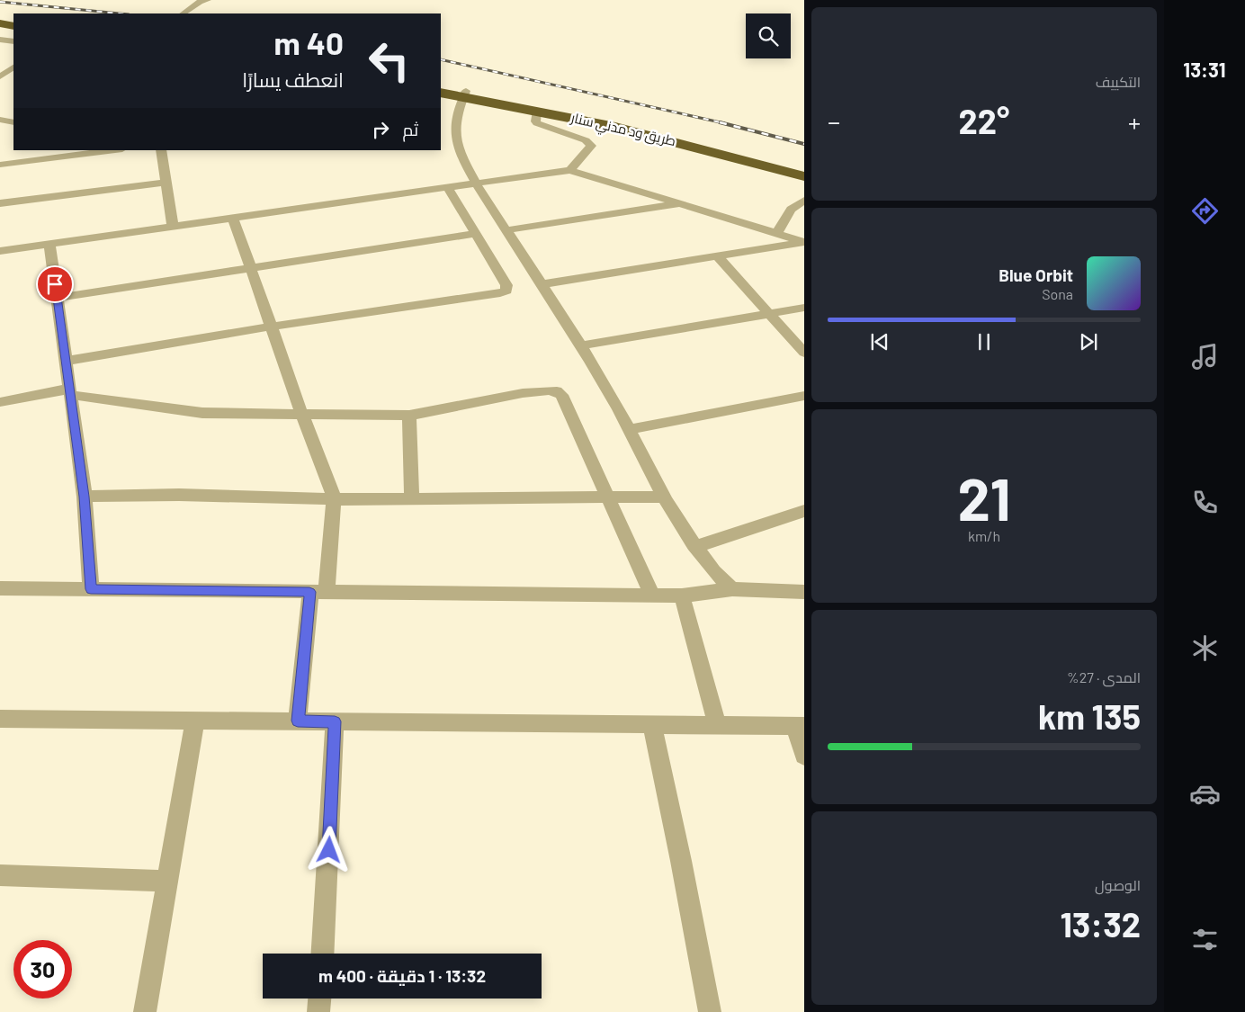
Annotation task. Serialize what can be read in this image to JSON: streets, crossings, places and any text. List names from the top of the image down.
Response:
{
  "streets": {
    "highway": ["طريق ود مدني سنار"]
  },
  "page": {
    "tabs": "13:31",
    "tile": [
      "التكييف",
      ["21", "km/h"],
      ["المدى · 27%", "135 km"],
      ["الوصول", "13:32"]
    ],
    "turn": ["40 m", "انعطف يسارًا"],
    "heat": ["−", "22°", "+"],
    "then": "ثم",
    "song": ["Blue Orbit", "Sona"],
    "limit": "30",
    "trip": "13:32 · 1 دقيقة · 400 m"
  }
}
